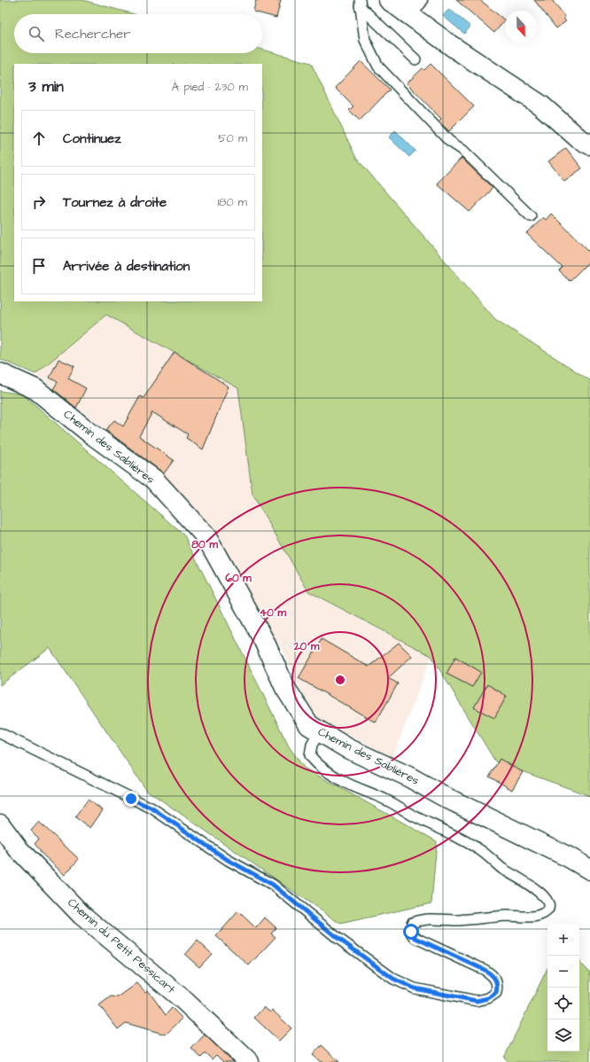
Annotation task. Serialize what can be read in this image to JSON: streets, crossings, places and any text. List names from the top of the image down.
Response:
{
  "streets": {
    "street": ["Chemin des Sablières", "Chemin du Petit Pessicart"]
  },
  "north": "bottom",
  "page": {
    "search": "Rechercher",
    "heading": ["3 min", "À pied · 230 m"],
    "list": [
      ["Continuez", "50 m"],
      ["Tournez à droite", "180 m"],
      "Arrivée à destination"
    ],
    "map_buttons": ["+", "−"]
  },
  "rings": [
    "80 m",
    "60 m",
    "40 m",
    "20 m"
  ]
}
